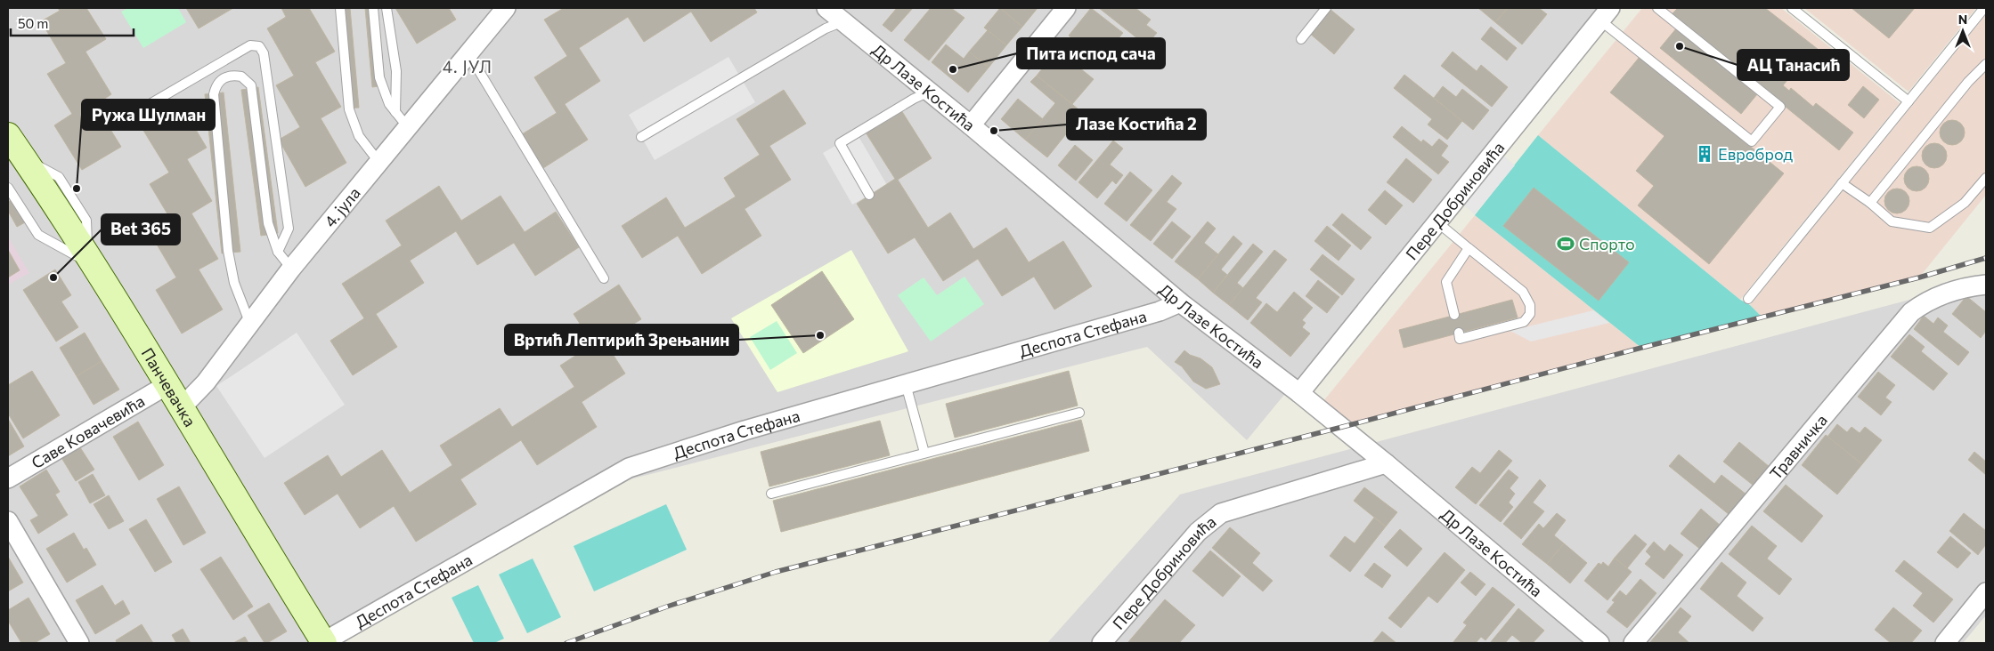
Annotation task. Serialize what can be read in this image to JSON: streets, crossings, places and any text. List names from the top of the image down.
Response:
{
  "streets": {
    "street": [
      "Др Лазе Костића",
      "Пере Добриновића",
      "4. јула",
      "Деспота Стефана",
      "Панчевачка",
      "Саве Ковачевића",
      "Травничка"
    ]
  },
  "crossings": [
    ["Др Лазе Костића", "Пере Добриновића"],
    ["Др Лазе Костића", "Деспота Стефана"],
    ["4. јула", "Панчевачка"],
    ["Деспота Стефана", "Панчевачка"],
    ["Панчевачка", "Саве Ковачевића"]
  ],
  "districts": ["4. ЈУЛ"],
  "places": {
    "other": [
      "АЦ Танасић",
      "Пита испод сача",
      "Лазе Костића 2",
      "Ружа Шулман",
      "Bet 365",
      "Вртић Лептирић Зрењанин"
    ],
    "building": ["Евроброд"],
    "sports": ["Спорто"]
  },
  "scale_bar": "50 m",
  "north": "top"
}
